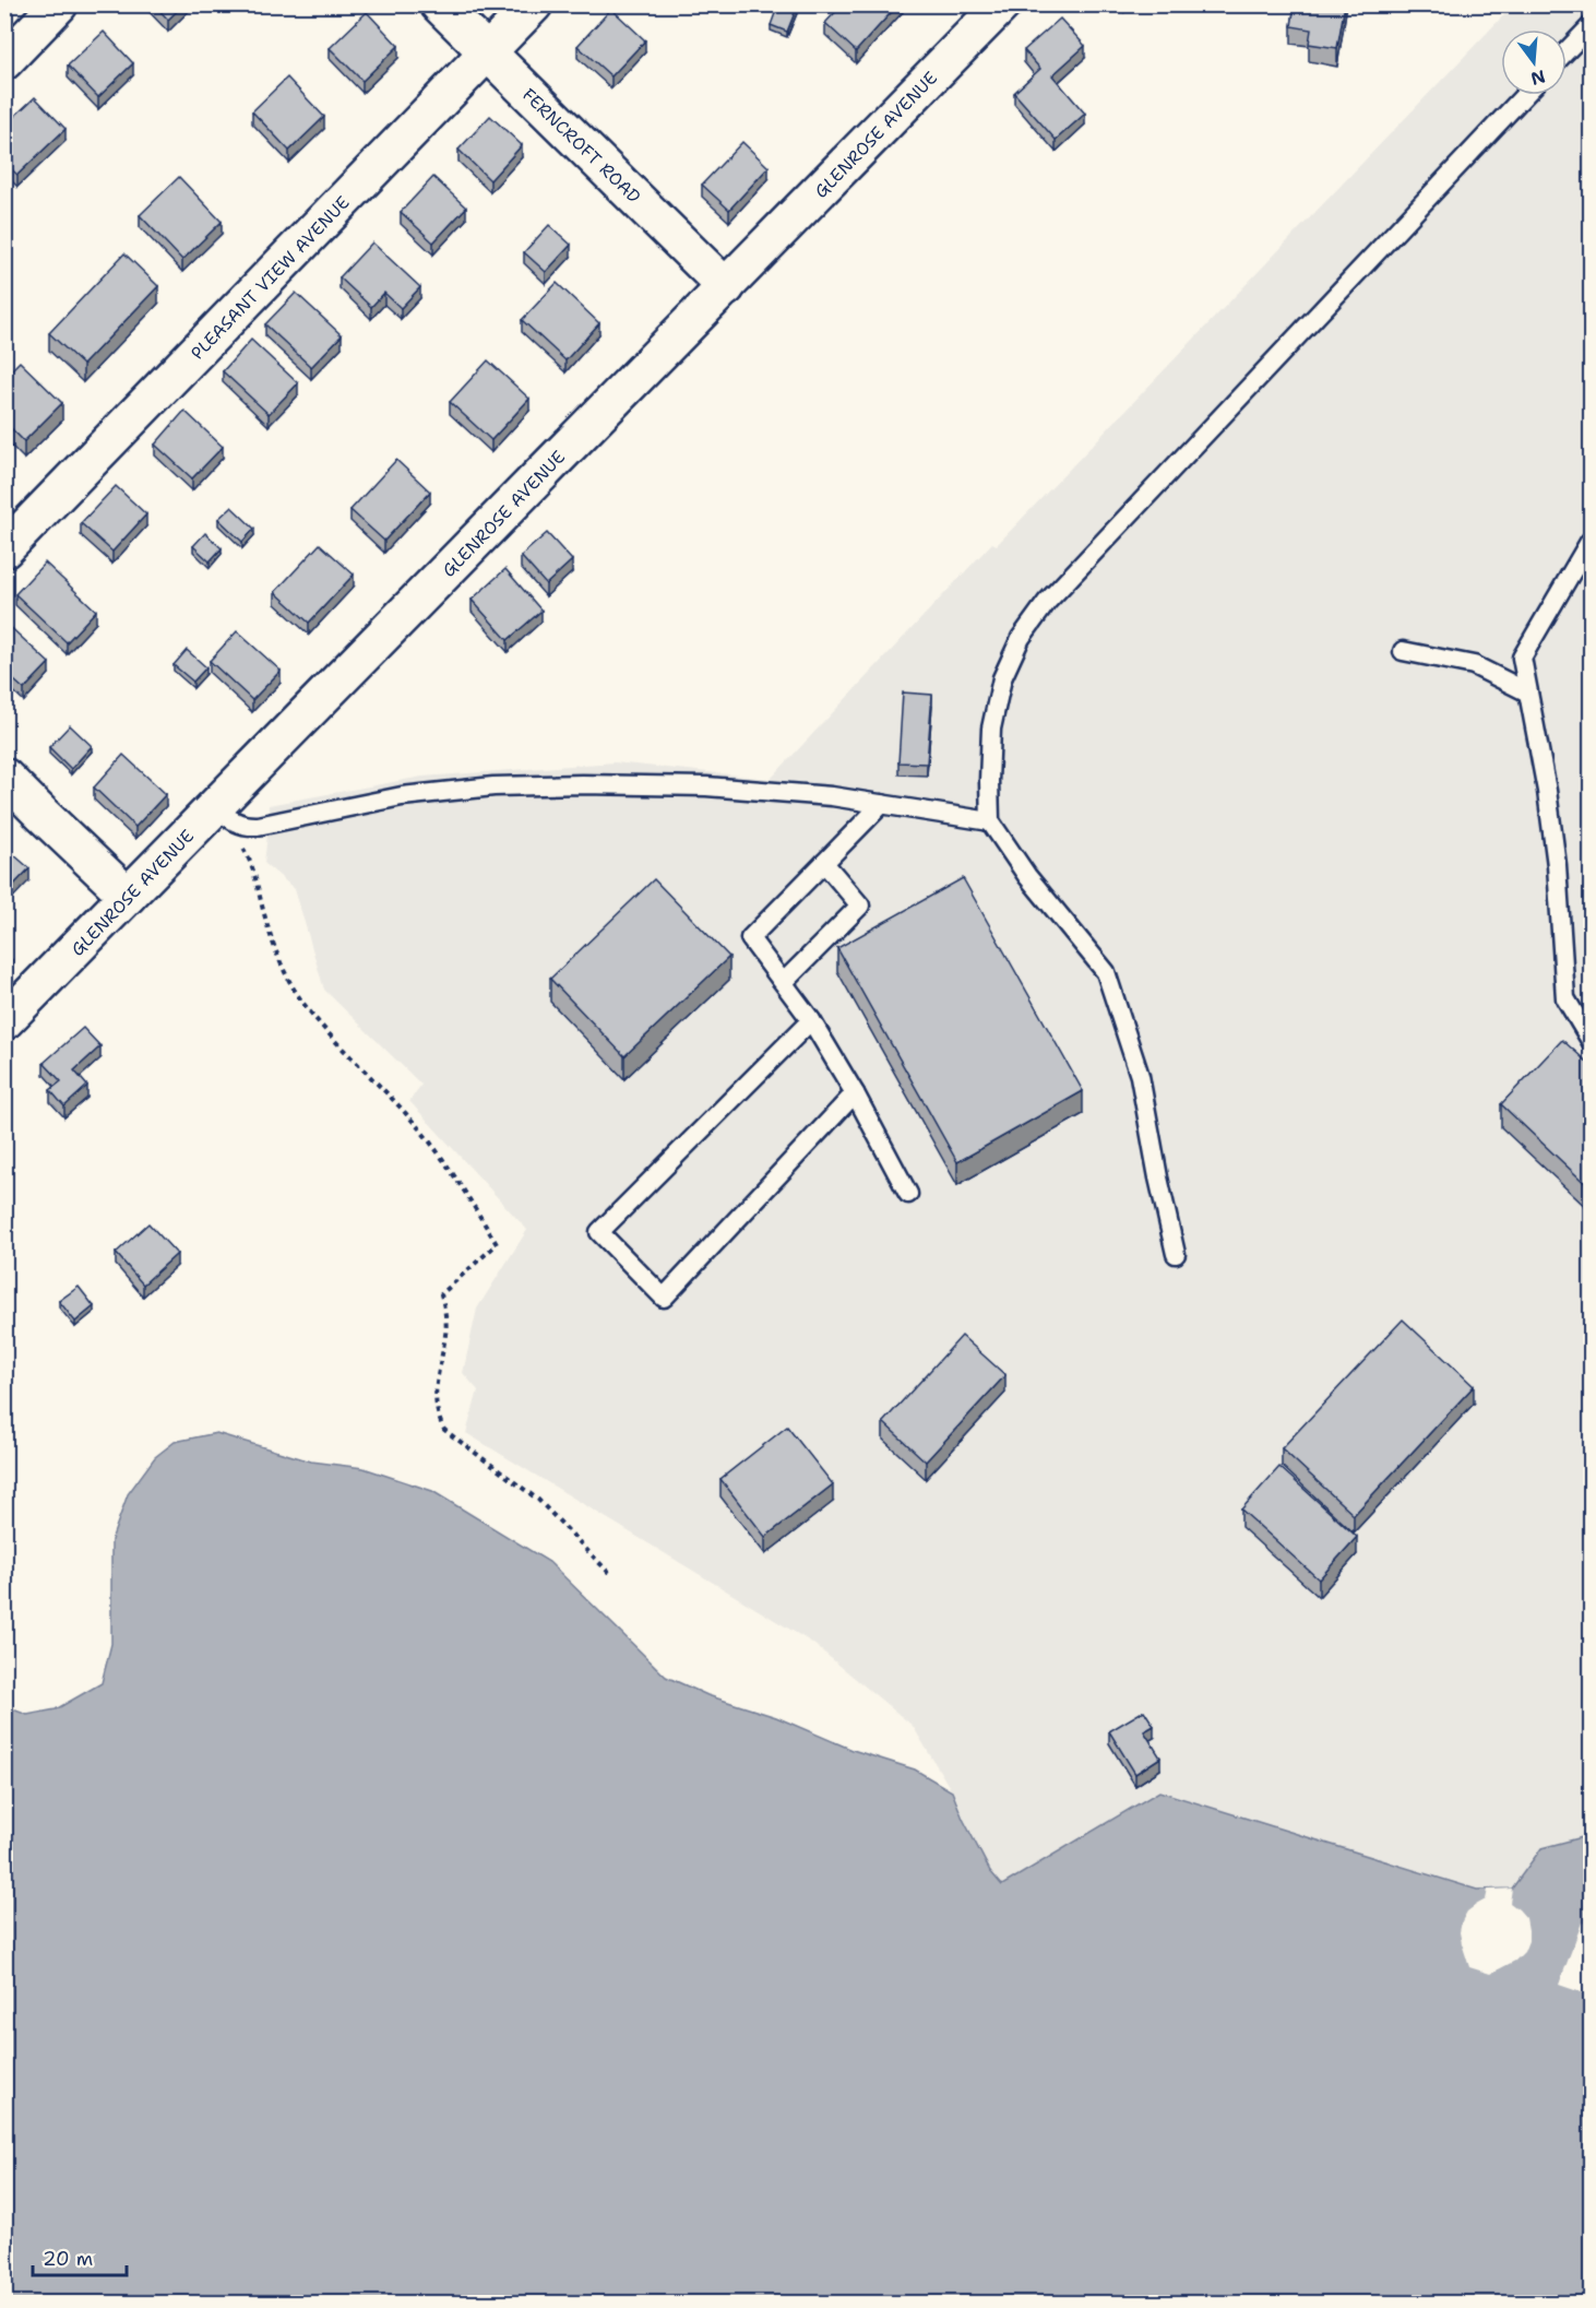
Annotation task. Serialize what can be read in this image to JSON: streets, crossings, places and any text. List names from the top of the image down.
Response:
{
  "streets": {
    "street": ["GLENROSE AVENUE", "FERNCROFT ROAD", "PLEASANT VIEW AVENUE"]
  },
  "crossings": [
    ["GLENROSE AVENUE", "FERNCROFT ROAD"],
    ["FERNCROFT ROAD", "PLEASANT VIEW AVENUE"]
  ],
  "scale_bar": "20 m",
  "north": "bottom"
}
